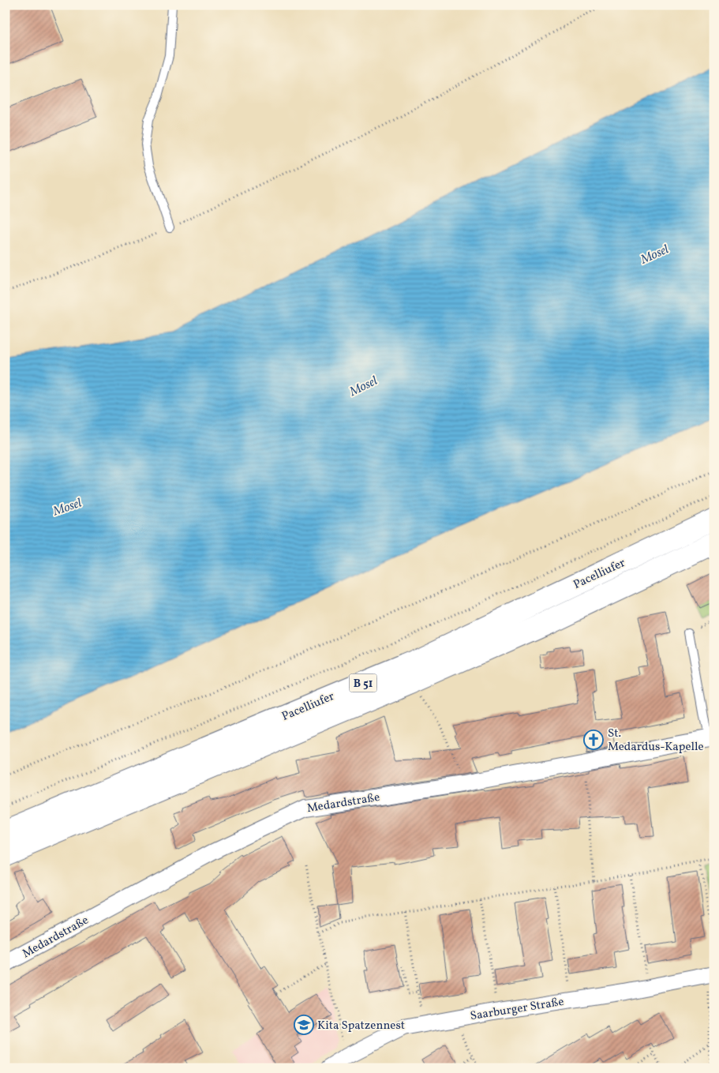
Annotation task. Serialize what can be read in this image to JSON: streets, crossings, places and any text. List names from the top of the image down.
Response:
{
  "streets": {
    "main road": ["Pacelliufer", "B 51"],
    "street": ["Medardstraße", "Saarburger Straße"]
  },
  "water": ["Mosel"],
  "places": {
    "church": ["St. Medardus-Kapelle"],
    "school or university": ["Kita Spatzennest"]
  }
}
